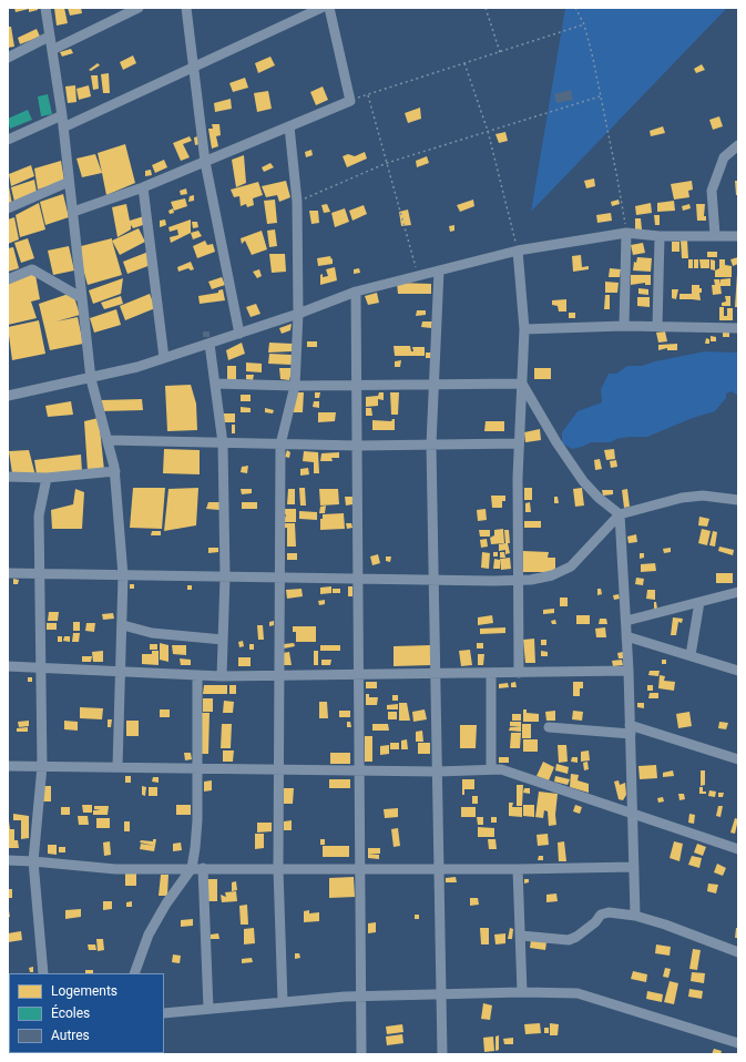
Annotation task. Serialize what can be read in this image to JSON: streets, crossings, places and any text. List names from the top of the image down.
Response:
{
  "legend": ["Logements", "Écoles", "Autres"]
}
